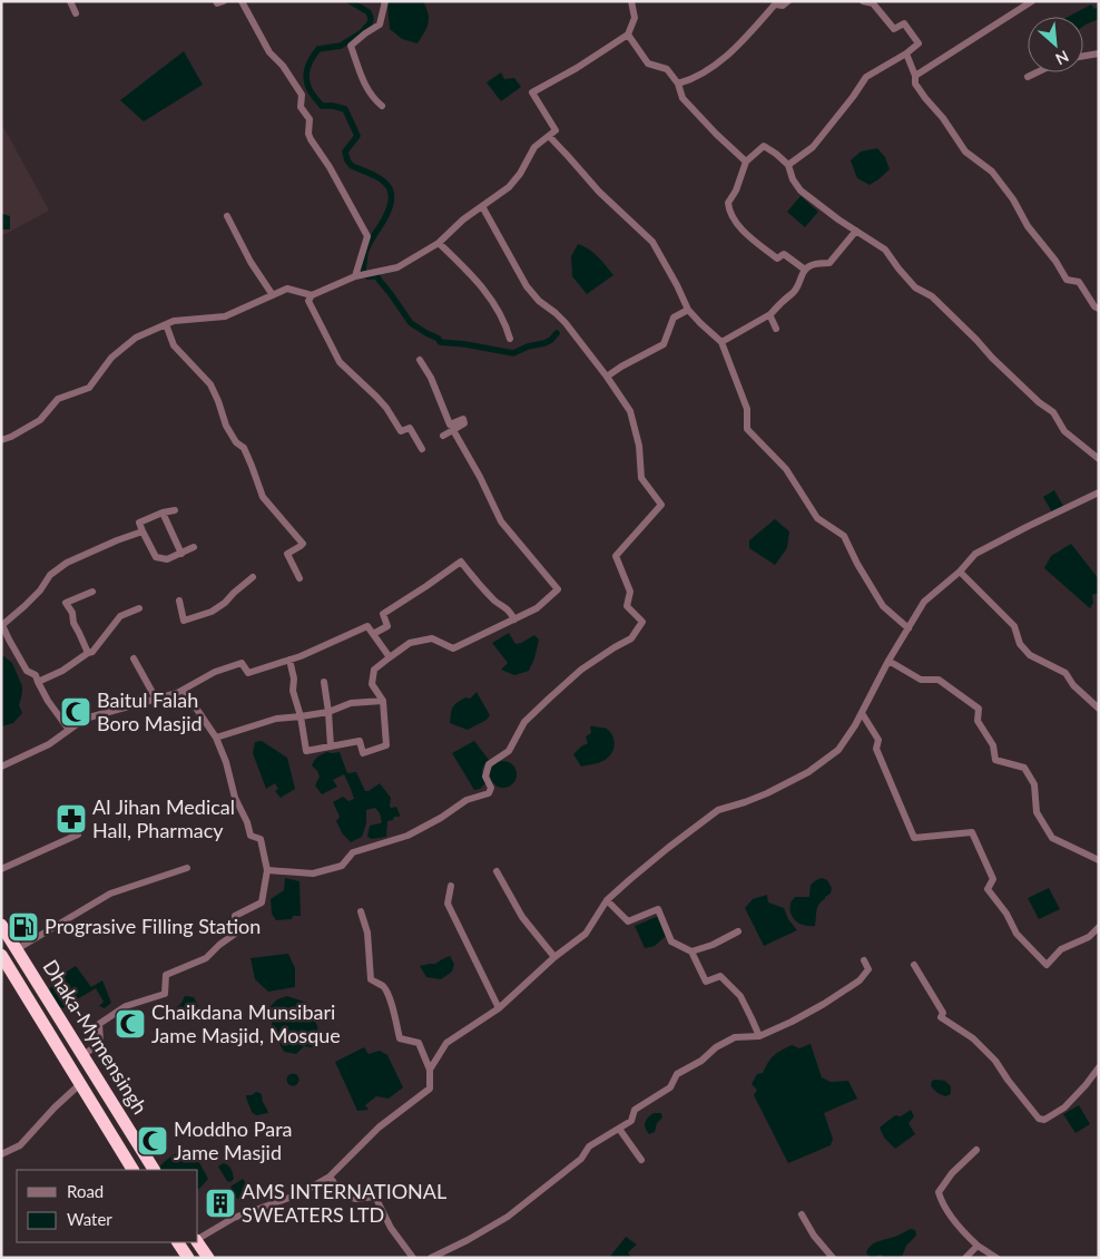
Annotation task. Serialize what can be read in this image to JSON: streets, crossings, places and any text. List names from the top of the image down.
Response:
{
  "streets": {
    "highway": ["Dhaka-Mymensingh"]
  },
  "places": {
    "mosque": ["Baitul Falah Boro Masjid", "Chaikdana Munsibari Jame Masjid, Mosque", "Moddho Para Jame Masjid"],
    "pharmacy": ["Al Jihan Medical Hall, Pharmacy"],
    "fuel station": ["Prograsive Filling Station"],
    "building": ["AMS INTERNATIONAL SWEATERS LTD"]
  },
  "legend": ["Road", "Water"],
  "north": "bottom right"
}
